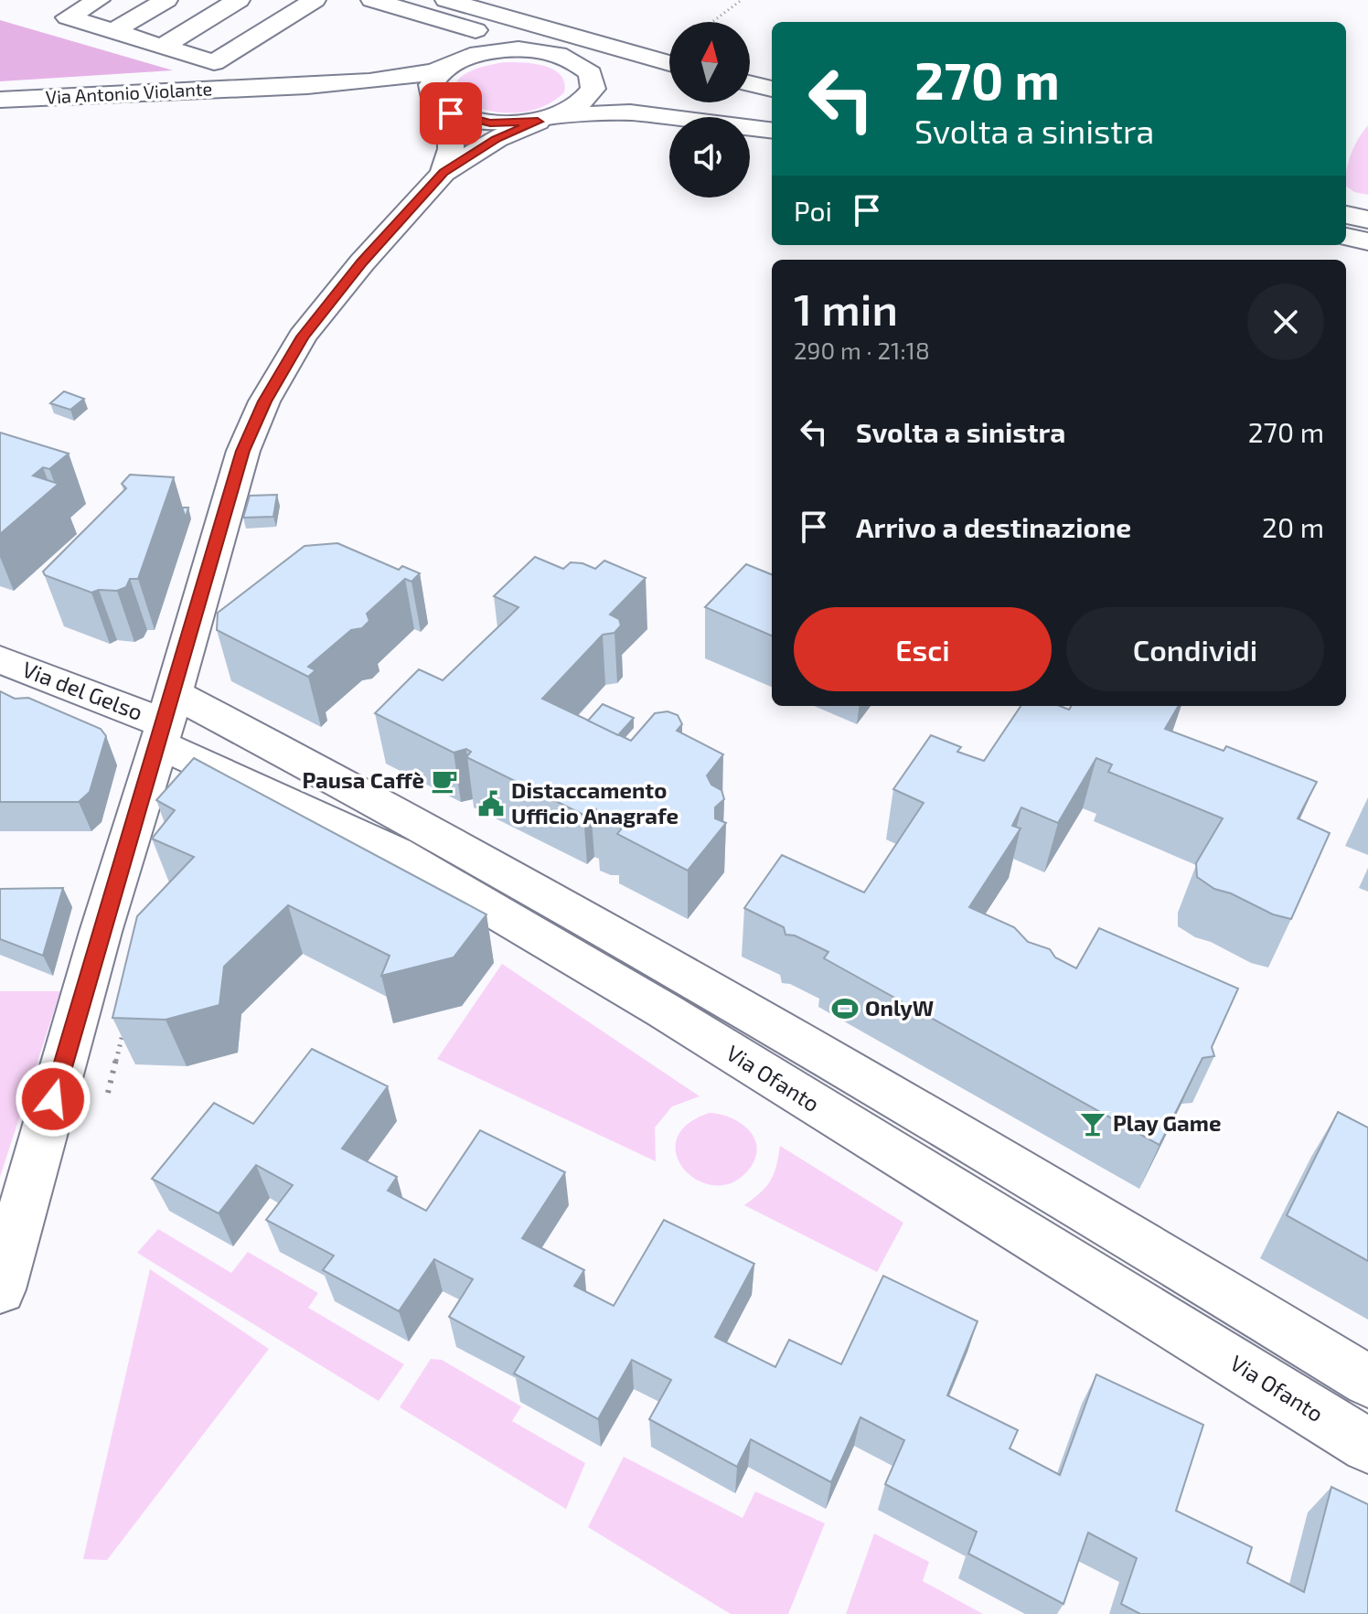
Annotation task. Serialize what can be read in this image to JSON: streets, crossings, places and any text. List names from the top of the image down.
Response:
{
  "streets": {
    "street": ["Via Antonio Violante", "Via del Gelso", "Via Ofanto"]
  },
  "crossings": [
    ["Via del Gelso", "Via Ofanto"]
  ],
  "places": {
    "cafe": ["Pausa Caffè"],
    "public building": ["Distaccamento Ufficio Anagrafe"],
    "sports": ["OnlyW"],
    "bar": ["Play Game"]
  },
  "north": "top",
  "page": {
    "turn": ["270 m", "Svolta a sinistra"],
    "then": "Poi",
    "heading": ["1 min", "290 m · 21:18"],
    "list": [
      {
        "name": "Svolta a sinistra",
        "value": "270 m"
      },
      {
        "name": "Arrivo a destinazione",
        "value": "20 m"
      }
    ],
    "buttons": ["Esci", "Condividi"]
  }
}
